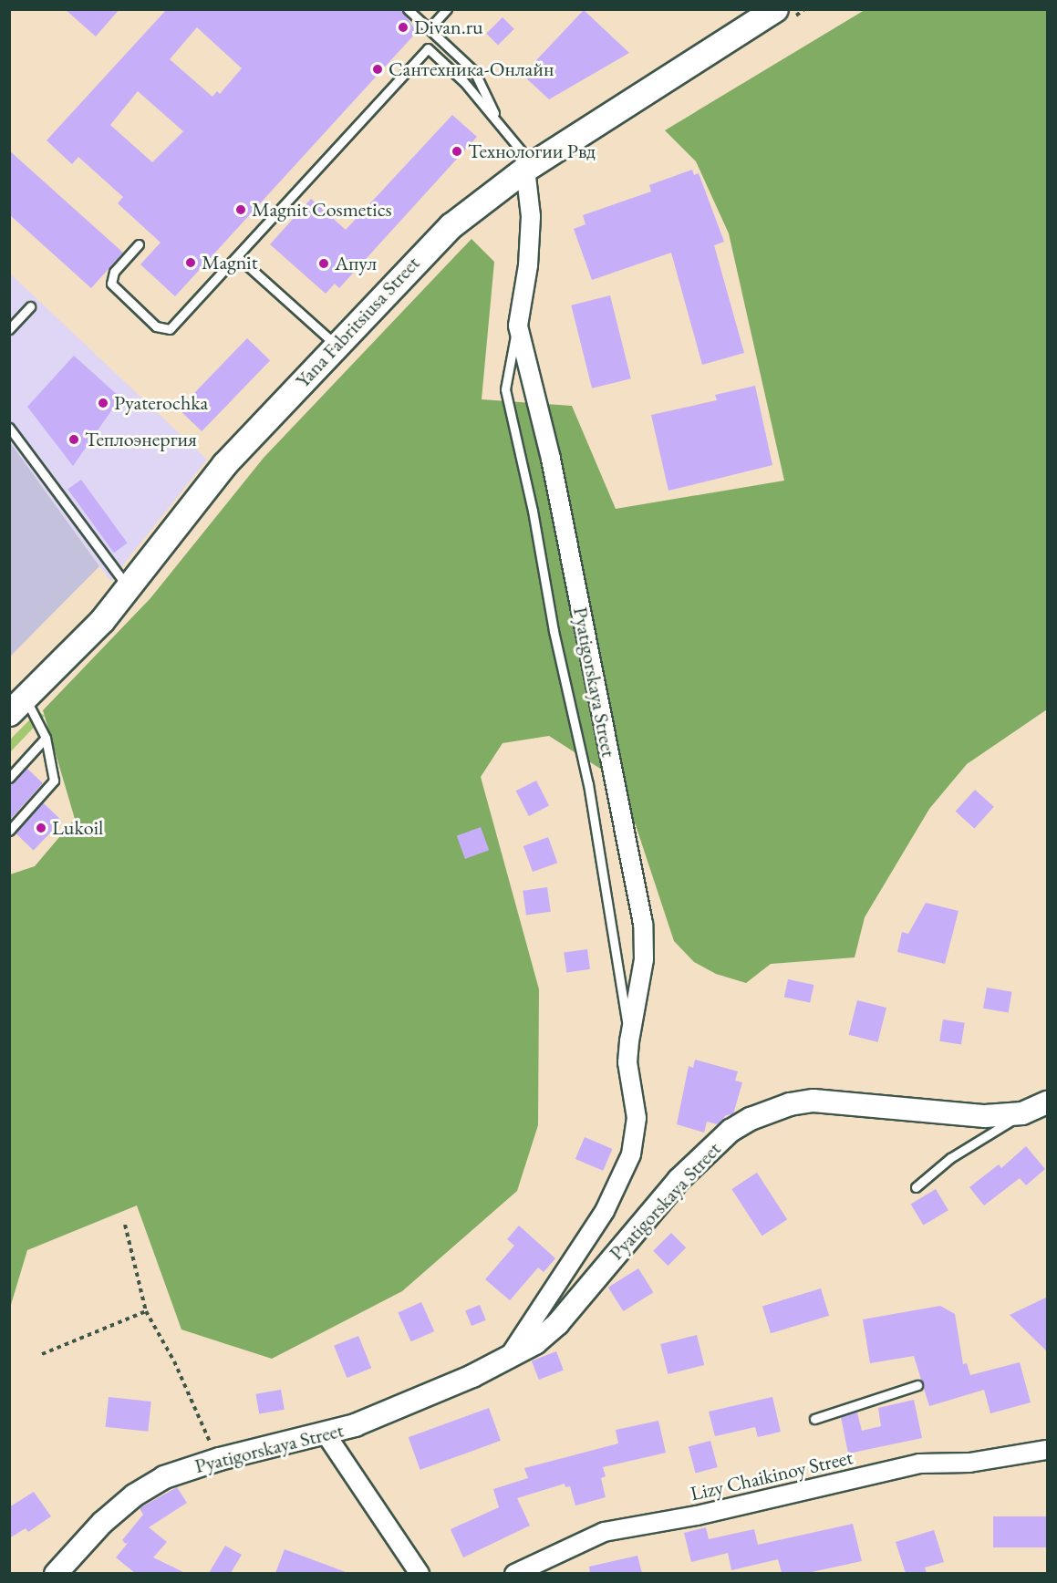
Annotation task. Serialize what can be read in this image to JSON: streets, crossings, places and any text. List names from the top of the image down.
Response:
{
  "streets": {
    "main road": ["Yana Fabritsiusa Street"],
    "street": ["Pyatigorskaya Street", "Lizy Chaikinoy Street"]
  },
  "crossings": [
    ["Yana Fabritsiusa Street", "Pyatigorskaya Street"]
  ],
  "places": [
    "Divan.ru",
    "Сантехника-Онлайн",
    "Технологии Рвд",
    "Magnit Cosmetics",
    "Magnit",
    "Апул",
    "Pyaterochka",
    "Теплоэнергия",
    "Lukoil"
  ]
}
